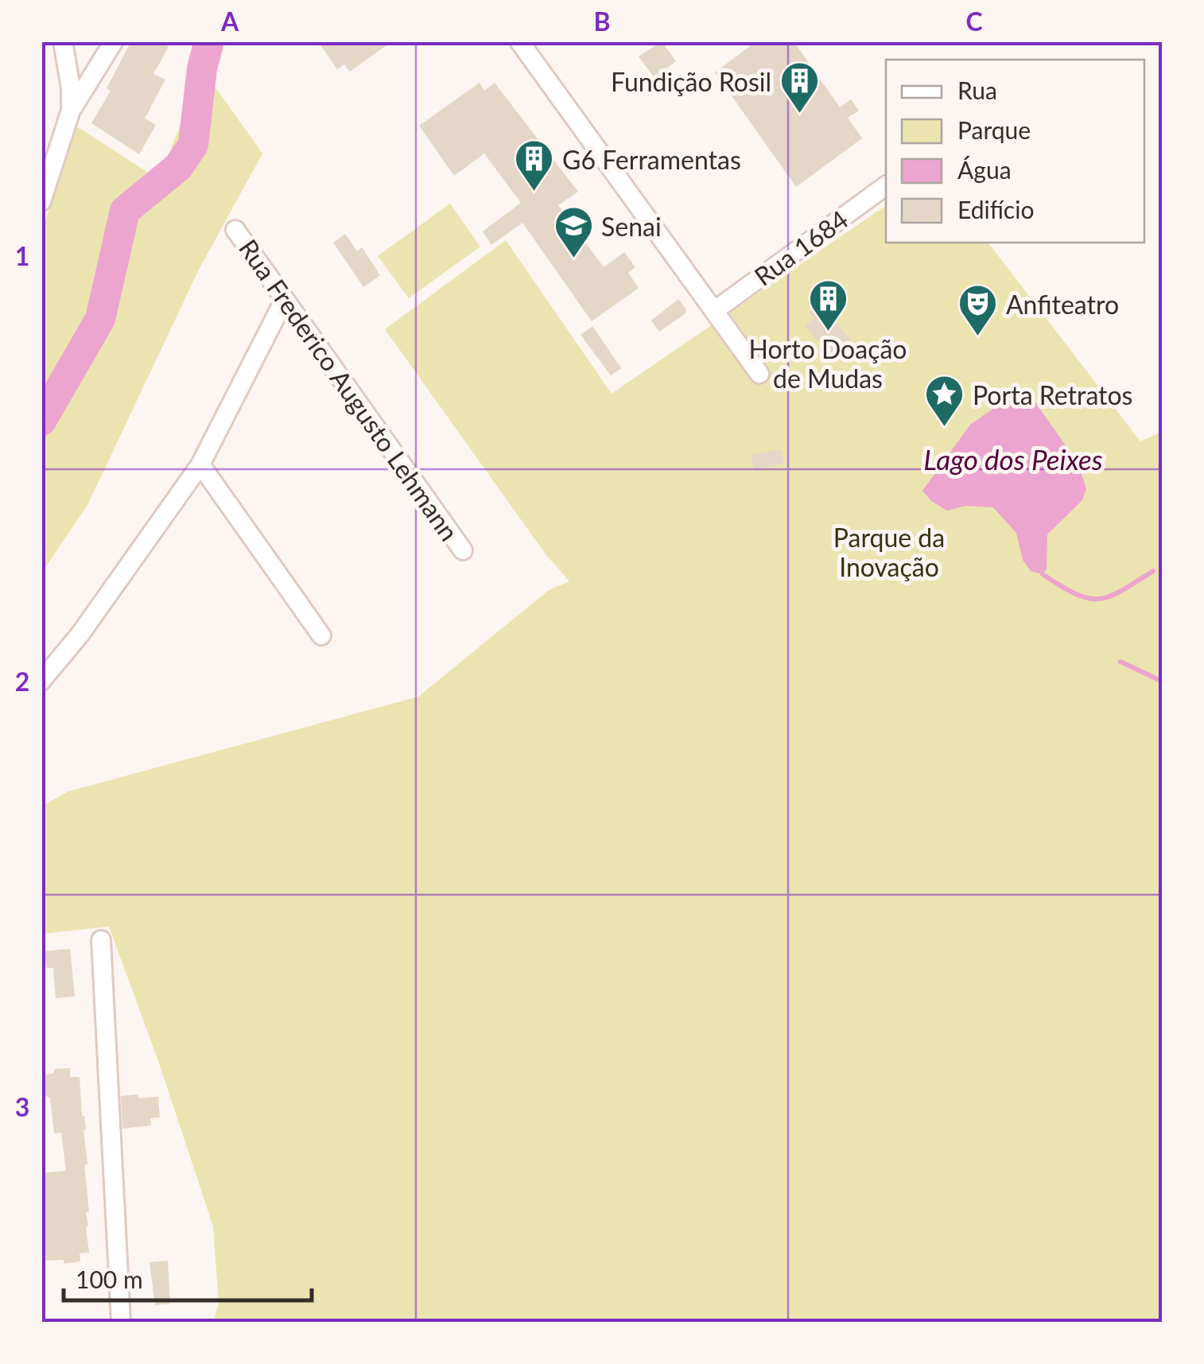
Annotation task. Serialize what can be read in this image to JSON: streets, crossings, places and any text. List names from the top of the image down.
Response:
{
  "streets": {
    "street": ["Rua 1684", "Rua Frederico Augusto Lehmann"]
  },
  "water": ["Lago dos Peixes"],
  "parks": ["Parque da Inovação"],
  "places": {
    "building": ["Fundição Rosil", "G6 Ferramentas", "Horto Doação de Mudas"],
    "school or university": ["Senai"],
    "theatre": ["Anfiteatro"],
    "place": ["Porta Retratos"]
  },
  "legend": [
    "Rua",
    "Parque",
    "Água",
    "Edifício"
  ],
  "scale_bar": "100 m",
  "grid": {
    "columns": ["A", "B", "C"],
    "rows": ["1", "2", "3"]
  }
}
